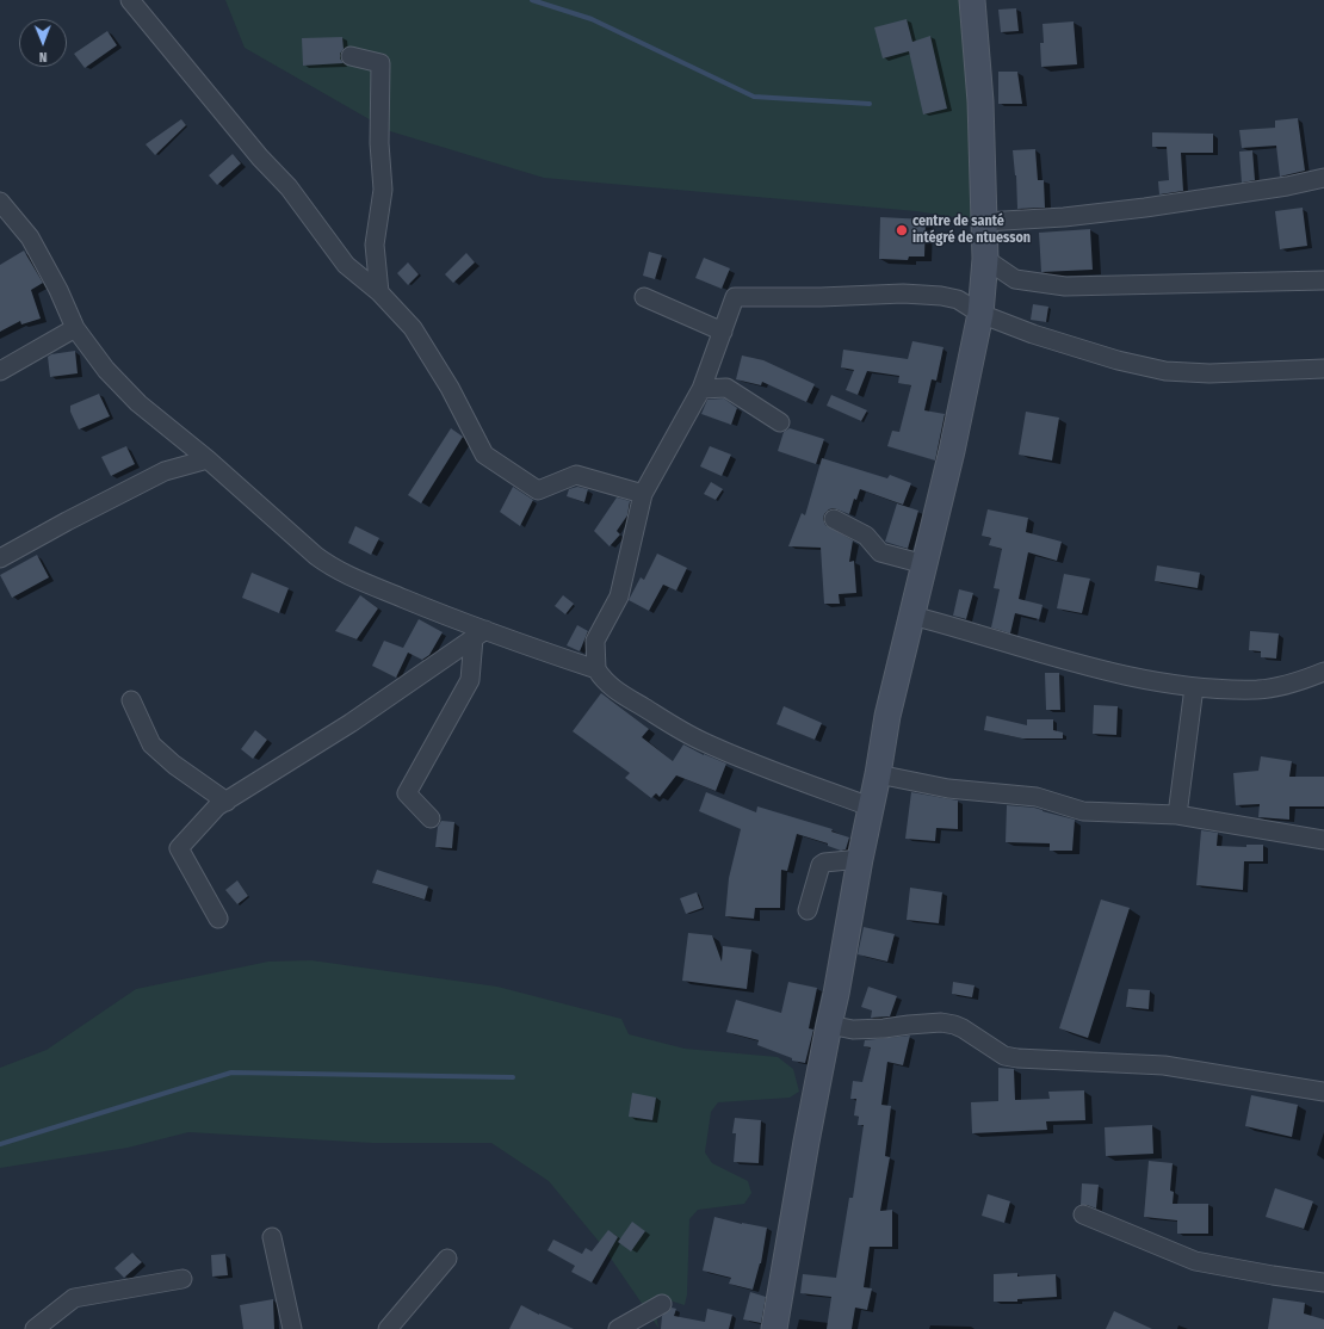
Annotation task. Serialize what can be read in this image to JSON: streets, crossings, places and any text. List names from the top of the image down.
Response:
{
  "places": ["centre de santé intégré de ntuesson"],
  "north": "bottom"
}
